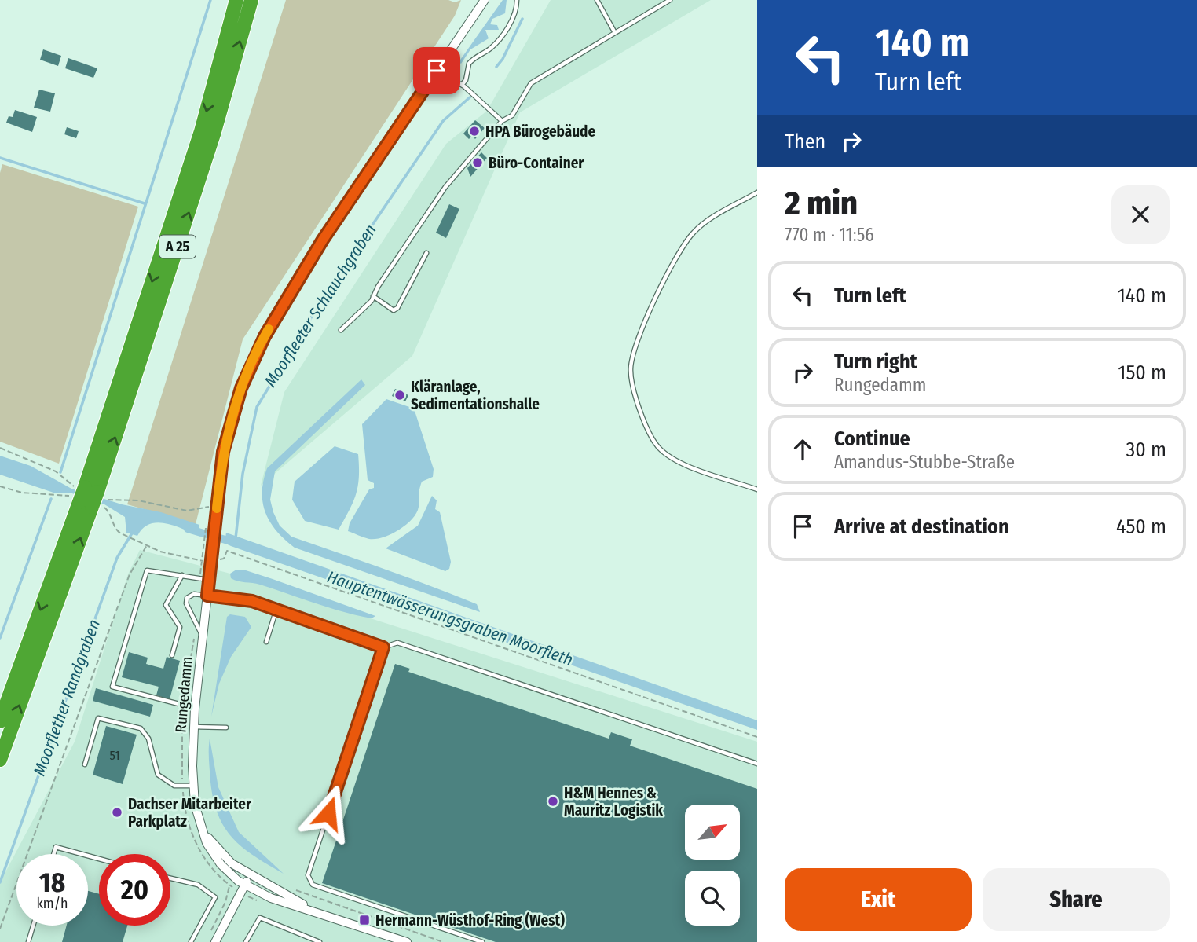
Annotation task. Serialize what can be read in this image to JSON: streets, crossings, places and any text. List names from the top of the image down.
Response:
{
  "streets": {
    "highway": ["A 25"],
    "street": ["Rungedamm"]
  },
  "water": ["Moorfleeter Schlauchgraben", "Hauptentwässerungsgraben Moorfleth", "Moorflether Randgraben"],
  "places": {
    "other": [
      "HPA Bürogebäude",
      "Büro-Container",
      "Kläranlage, Sedimentationshalle",
      "H&M Hennes & Mauritz Logistik",
      "Dachser Mitarbeiter Parkplatz"
    ],
    "transit": ["Hermann-Wüsthof-Ring (West)"]
  },
  "house_numbers": ["51"],
  "north": "top right",
  "page": {
    "turn": ["140 m", "Turn left"],
    "then": "Then",
    "heading": ["2 min", "770 m · 11:56"],
    "list": [
      {
        "name": "Turn left",
        "value": "140 m"
      },
      {
        "name": "Turn right",
        "note": "Rungedamm",
        "value": "150 m"
      },
      {
        "name": "Continue",
        "note": "Amandus-Stubbe-Straße",
        "value": "30 m"
      },
      {
        "name": "Arrive at destination",
        "value": "450 m"
      }
    ],
    "speed": "18 km/h",
    "limit": "20",
    "buttons": ["Exit", "Share"]
  }
}
